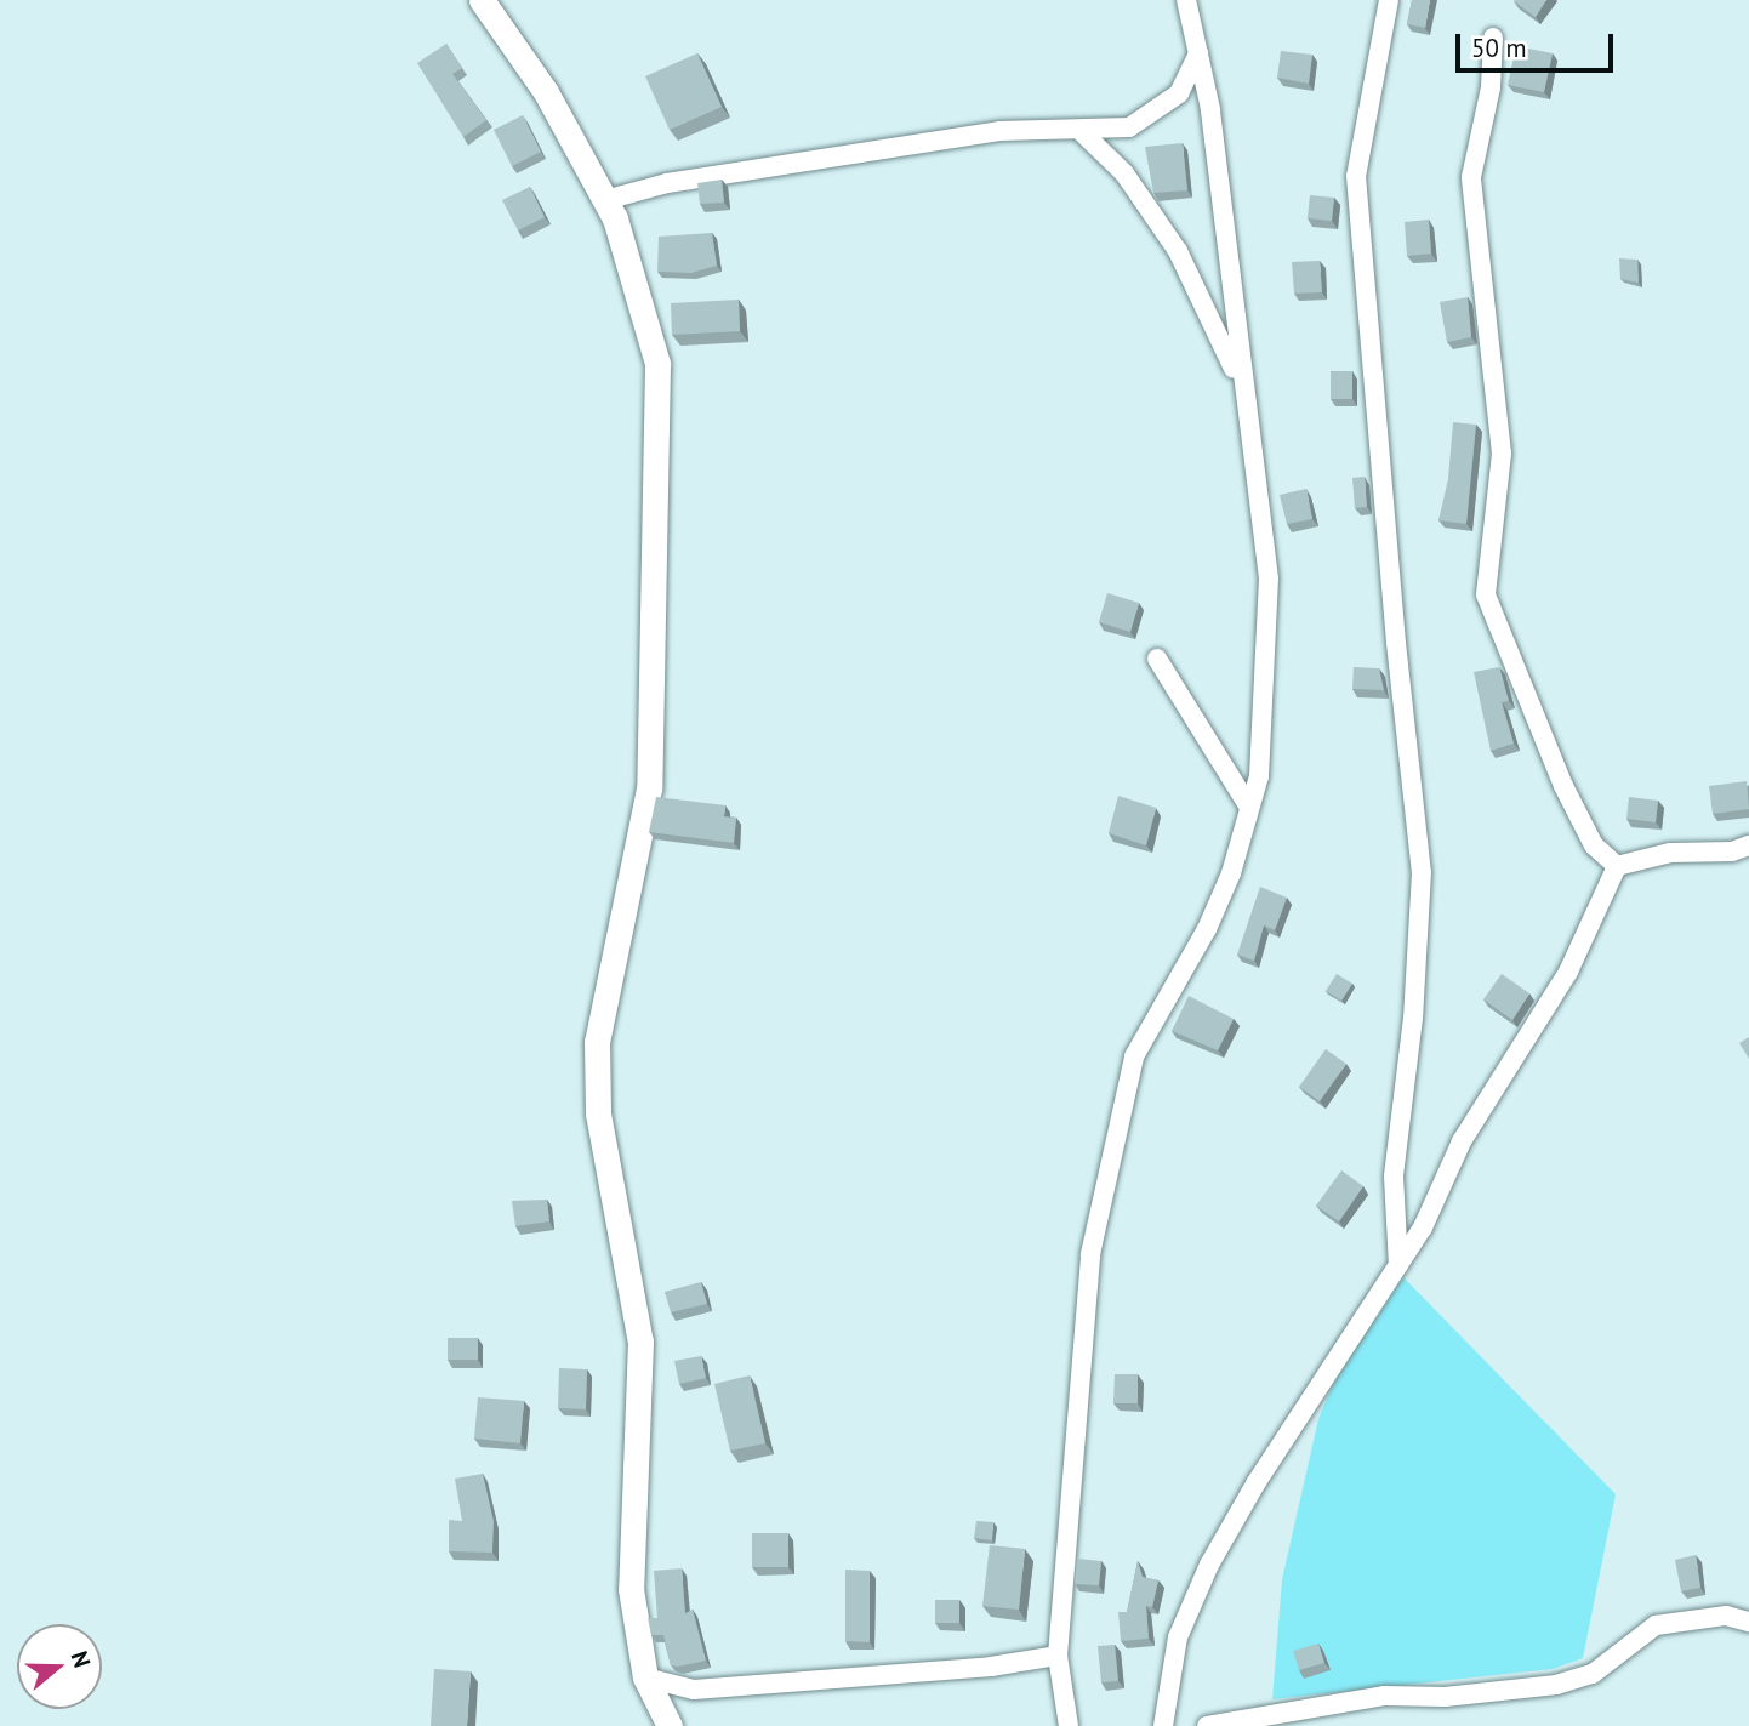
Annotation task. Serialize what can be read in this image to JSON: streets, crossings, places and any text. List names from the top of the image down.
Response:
{
  "scale_bar": "50 m",
  "north": "right"
}
